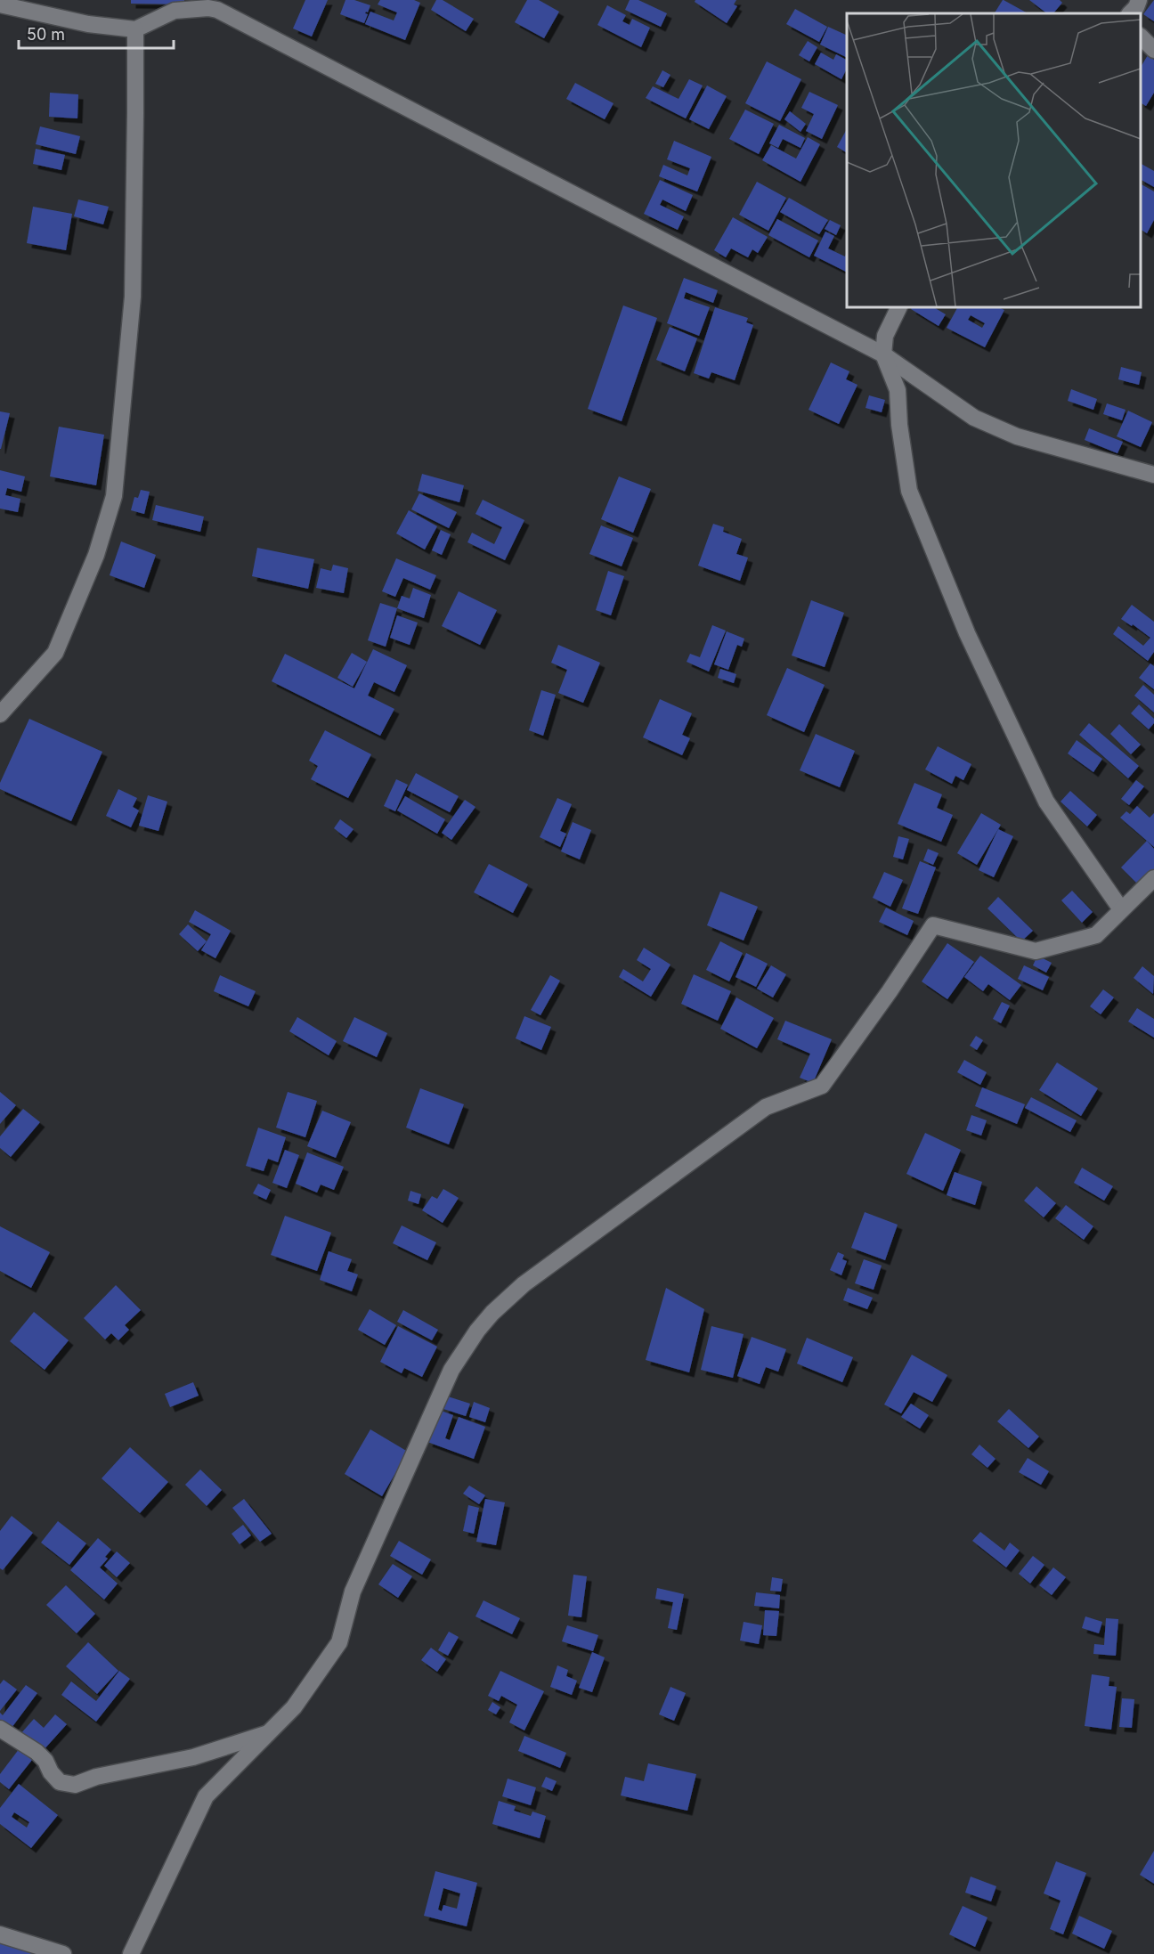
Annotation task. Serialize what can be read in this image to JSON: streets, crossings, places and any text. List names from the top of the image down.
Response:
{
  "scale_bar": "50 m"
}
